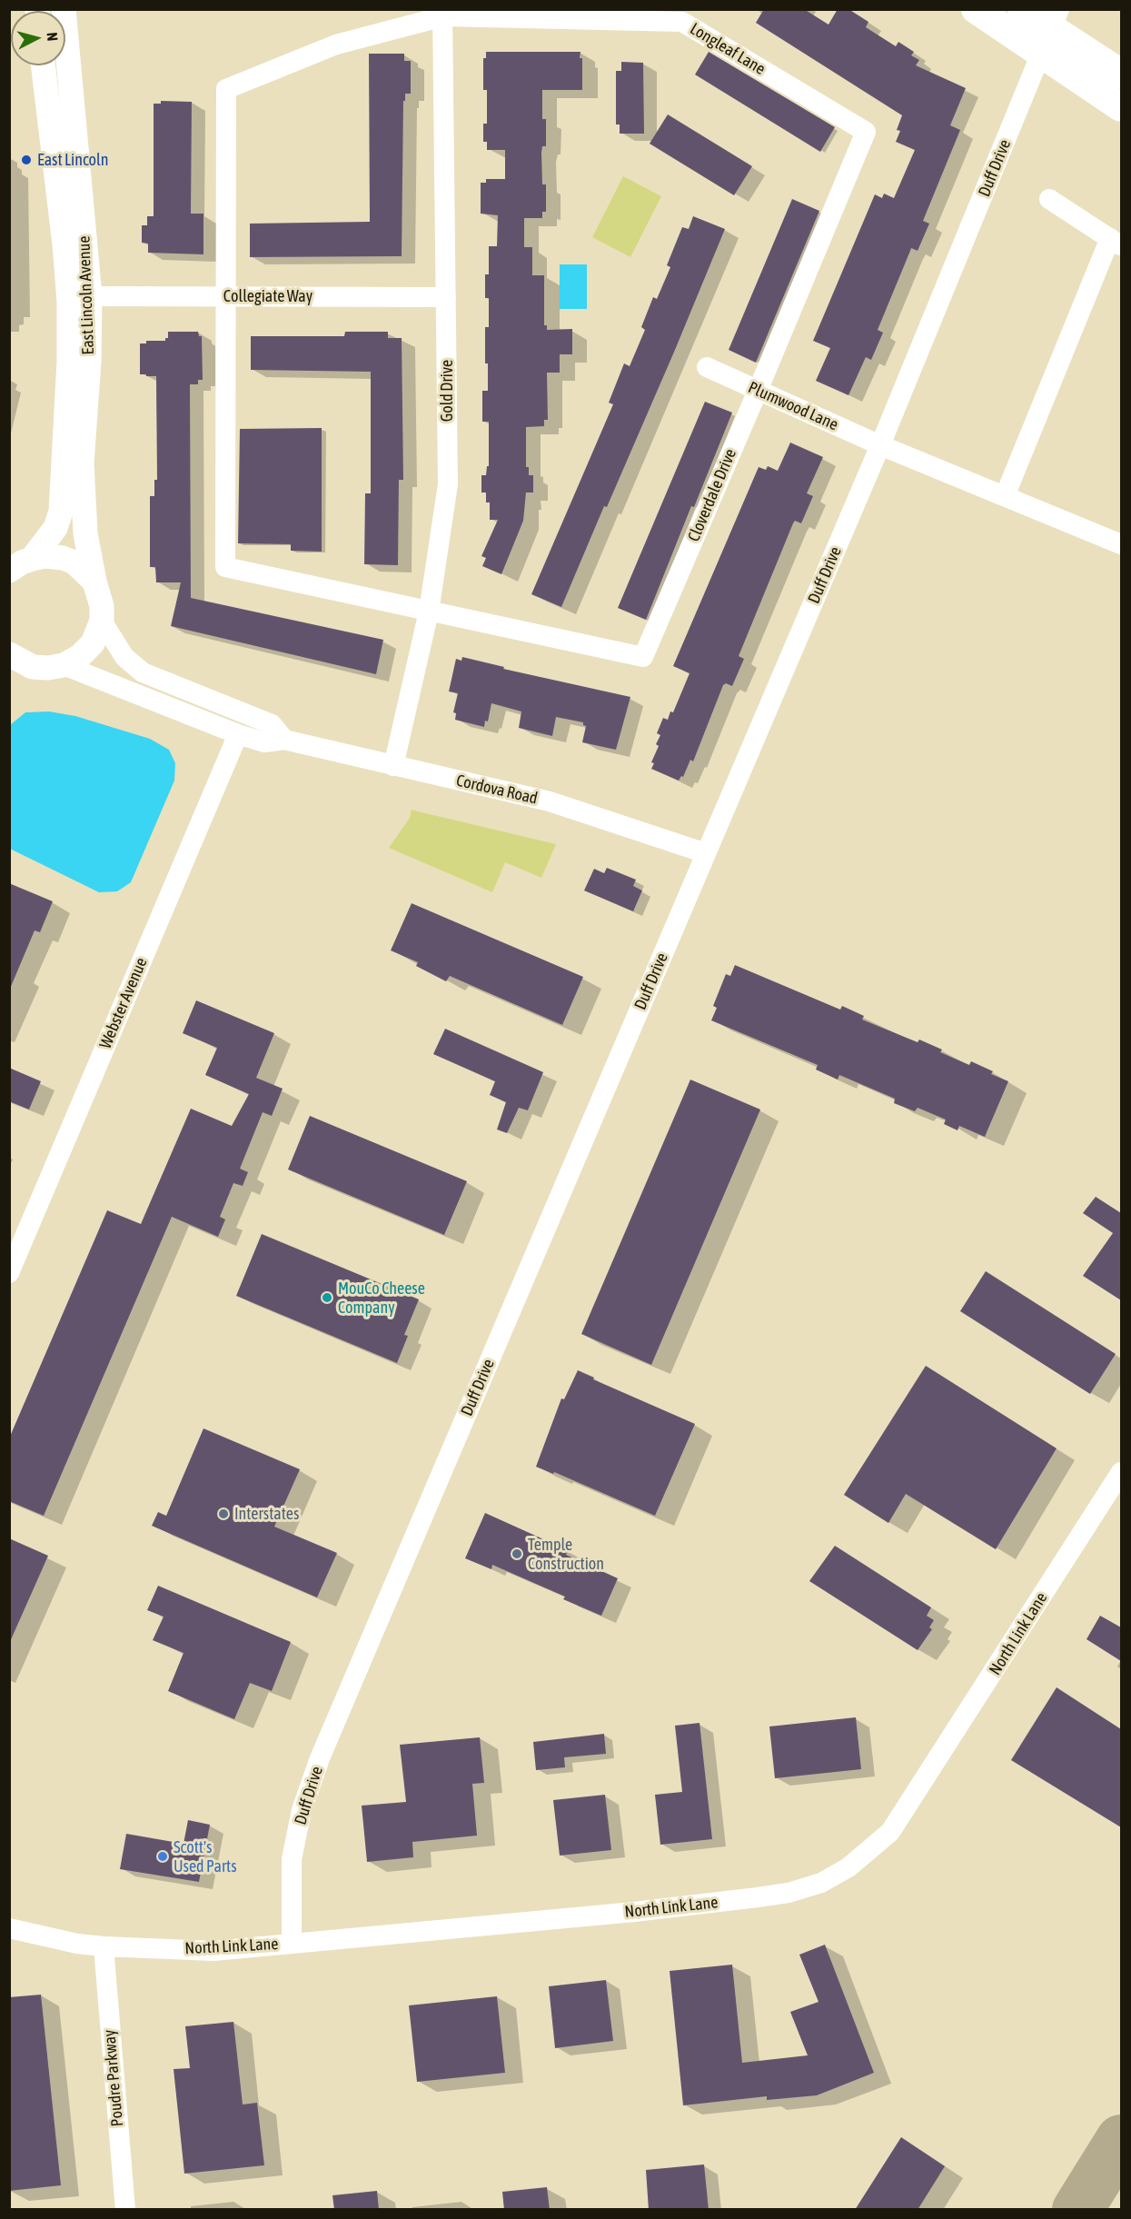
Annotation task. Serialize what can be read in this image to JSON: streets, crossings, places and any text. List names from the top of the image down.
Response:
{
  "streets": {
    "street": [
      "Longleaf Lane",
      "Duff Drive",
      "East Lincoln Avenue",
      "Collegiate Way",
      "Gold Drive",
      "Plumwood Lane",
      "Cloverdale Drive",
      "Cordova Road",
      "Webster Avenue",
      "North Link Lane",
      "Poudre Parkway"
    ]
  },
  "crossings": [
    ["Longleaf Lane", "Collegiate Way"],
    ["Longleaf Lane", "Gold Drive"],
    ["Longleaf Lane", "Cloverdale Drive"],
    ["Duff Drive", "Plumwood Lane"],
    ["Duff Drive", "Cordova Road"],
    ["Duff Drive", "North Link Lane"],
    ["East Lincoln Avenue", "Collegiate Way"],
    ["East Lincoln Avenue", "Cordova Road"],
    ["Collegiate Way", "Gold Drive"],
    ["Gold Drive", "Cloverdale Drive"],
    ["Gold Drive", "Cordova Road"],
    ["Plumwood Lane", "Cloverdale Drive"],
    ["Cordova Road", "Webster Avenue"],
    ["North Link Lane", "Poudre Parkway"]
  ],
  "places": [
    "East Lincoln",
    "MouCo Cheese Company",
    "Interstates",
    "Temple Construction",
    "Scott's Used Parts"
  ],
  "north": "right"
}
